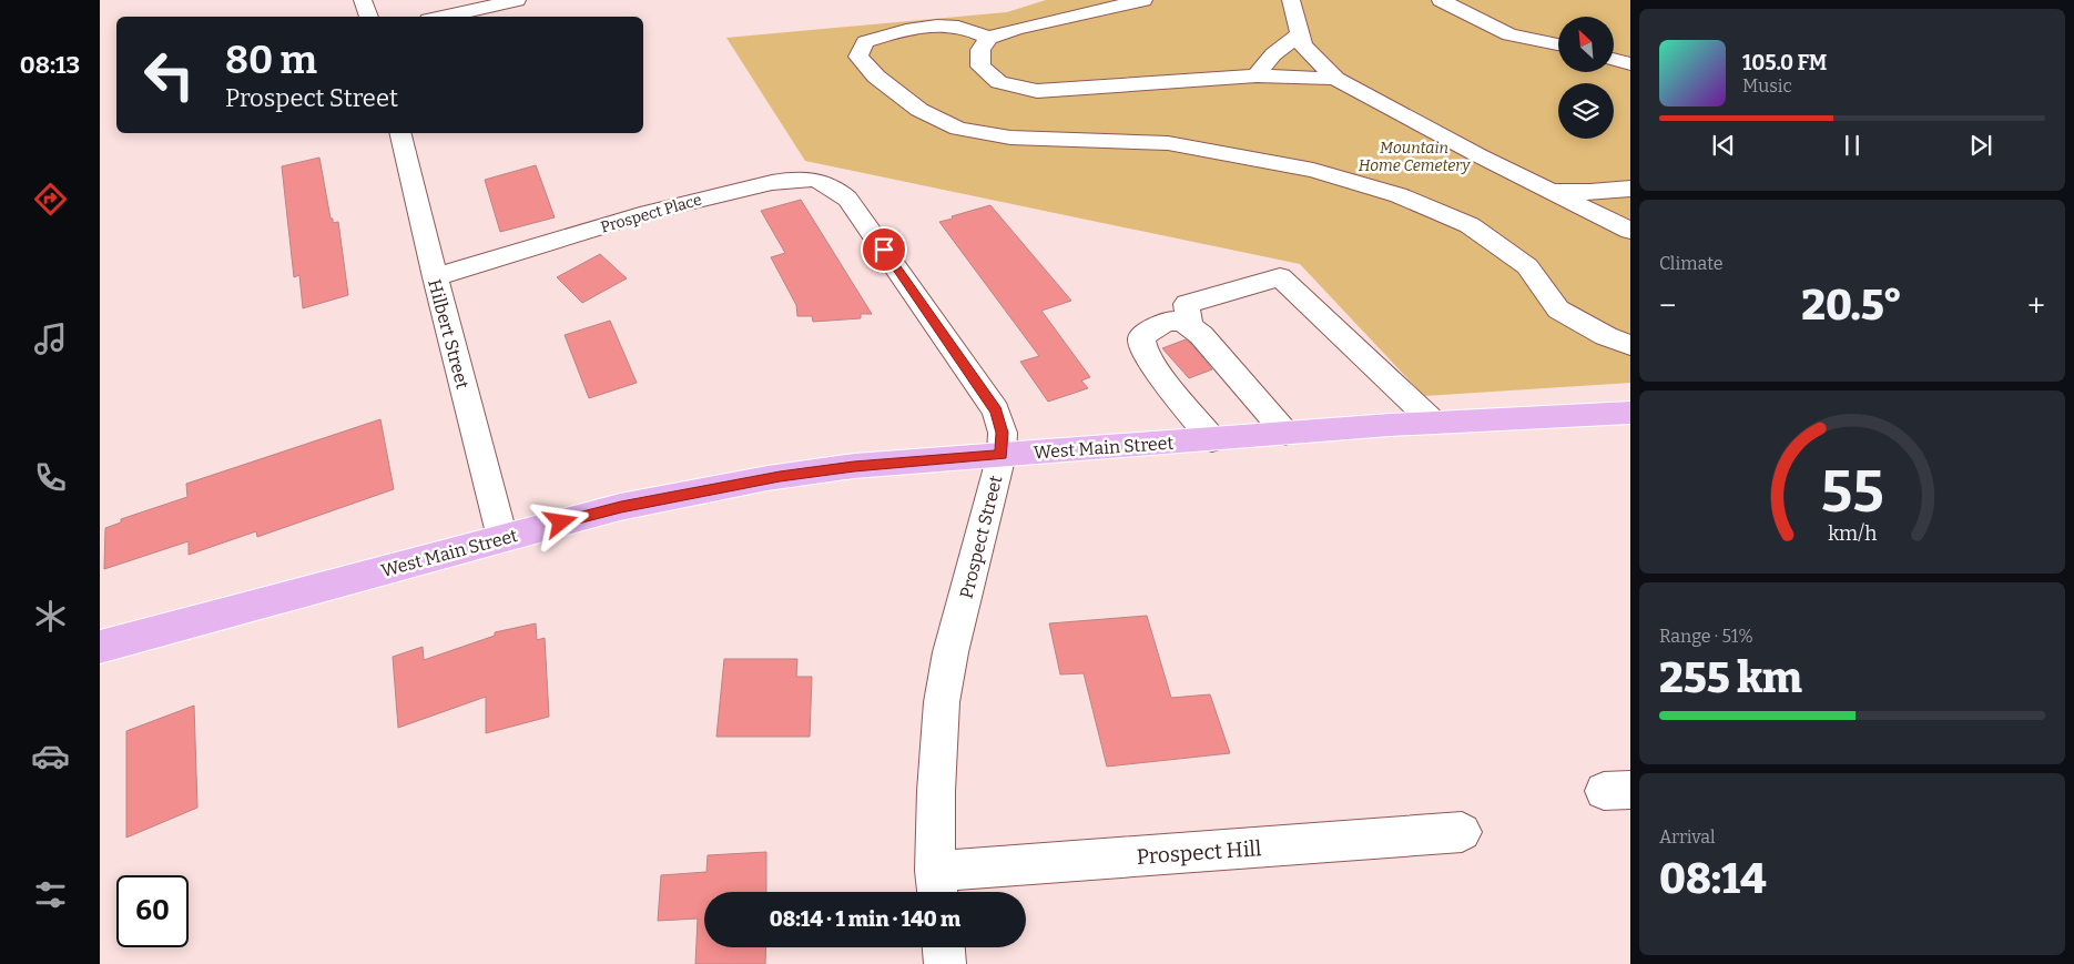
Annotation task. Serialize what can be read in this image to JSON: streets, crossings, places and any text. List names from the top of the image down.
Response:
{
  "streets": {
    "main road": ["West Main Street"],
    "street": [
      "Prospect Place",
      "Hilbert Street",
      "Prospect Street",
      "Prospect Hill"
    ]
  },
  "crossings": [
    ["Prospect Place", "Hilbert Street"],
    ["Prospect Place", "Prospect Street"],
    ["Hilbert Street", "West Main Street"],
    ["West Main Street", "Prospect Street"],
    ["Prospect Street", "Prospect Hill"]
  ],
  "parks": ["Mountain Home Cemetery"],
  "north": "top left",
  "page": {
    "tabs": "08:13",
    "turn": ["80 m", "Prospect Street"],
    "song": ["105.0 FM", "Music"],
    "tile": [
      "Climate",
      ["Range · 51%", "255 km"],
      ["Arrival", "08:14"]
    ],
    "heat": ["−", "20.5°", "+"],
    "limit": "60",
    "trip": "08:14 · 1 min · 140 m",
    "gauge": ["55", "km/h"]
  }
}
